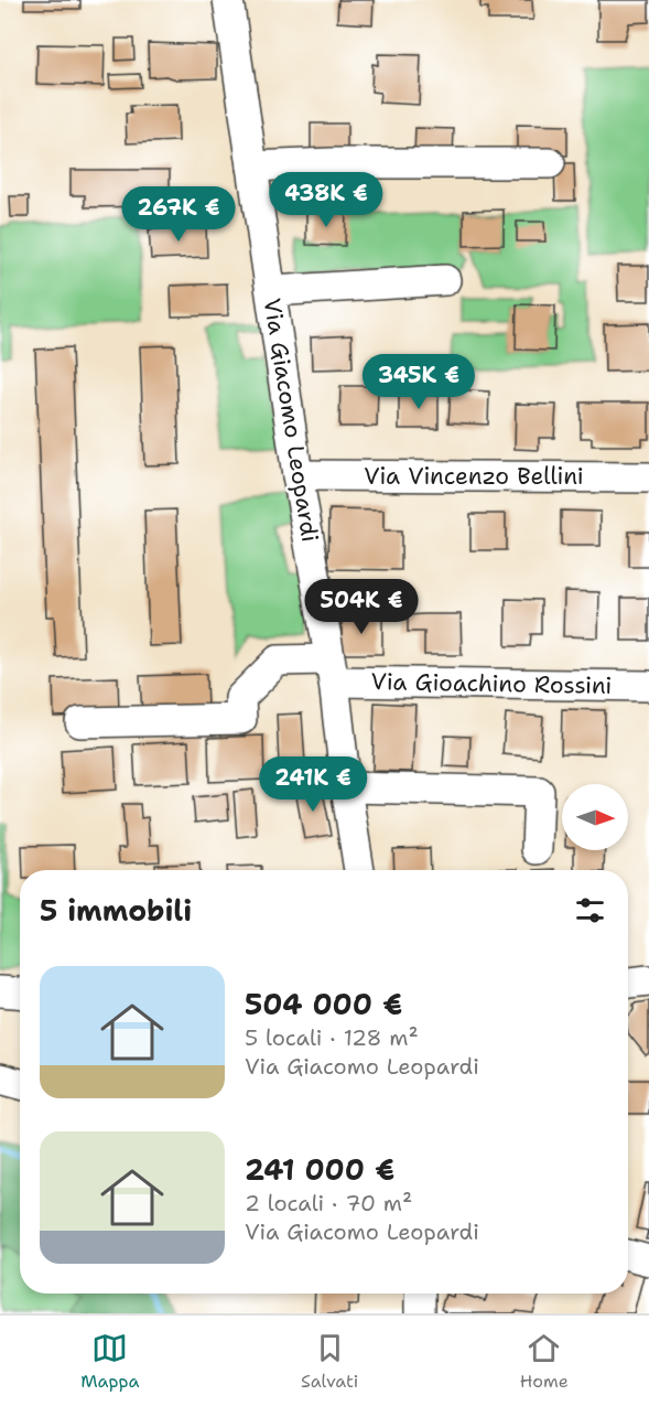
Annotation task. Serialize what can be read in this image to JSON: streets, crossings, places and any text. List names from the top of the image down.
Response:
{
  "streets": {
    "street": ["Via Giacomo Leopardi", "Via Vincenzo Bellini", "Via Gioachino Rossini"]
  },
  "crossings": [
    ["Via Giacomo Leopardi", "Via Vincenzo Bellini"],
    ["Via Giacomo Leopardi", "Via Gioachino Rossini"]
  ],
  "north": "right",
  "page": {
    "price": [
      "438K €",
      "267K €",
      "345K €",
      "504K €",
      "241K €"
    ],
    "heading": "5 immobili",
    "list": [
      {
        "name": "504 000 €",
        "note": "5 locali · 128 m² · Via Giacomo Leopardi"
      },
      {
        "name": "241 000 €",
        "note": "2 locali · 70 m² · Via Giacomo Leopardi"
      }
    ],
    "tabs": ["Mappa", "Salvati", "Home"]
  }
}
